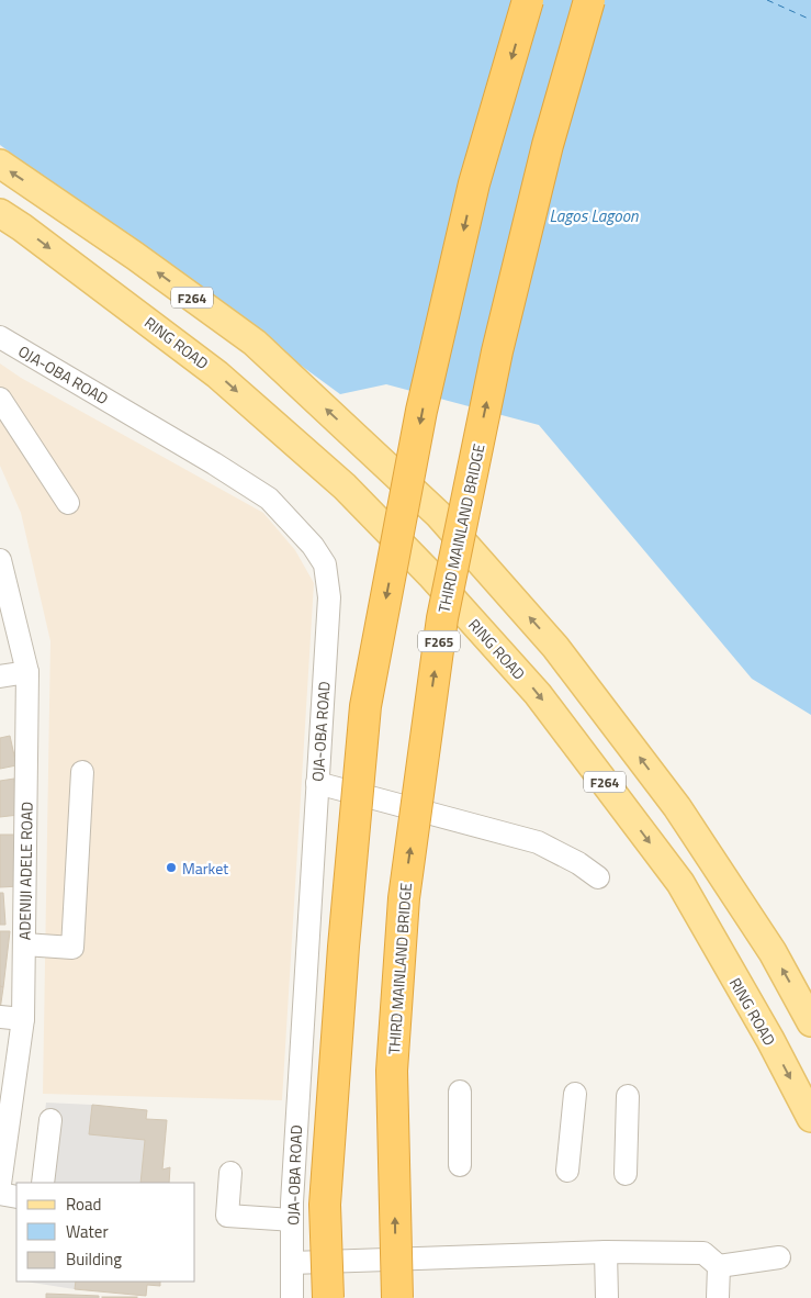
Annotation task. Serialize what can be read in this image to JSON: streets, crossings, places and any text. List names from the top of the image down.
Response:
{
  "streets": {
    "highway": ["THIRD MAINLAND BRIDGE", "F265"],
    "main road": ["F264", "RING ROAD"],
    "street": ["OJA-OBA ROAD", "ADENIJI ADELE ROAD"]
  },
  "water": ["Lagos Lagoon"],
  "places": ["Market"],
  "legend": ["Road", "Water", "Building"]
}
